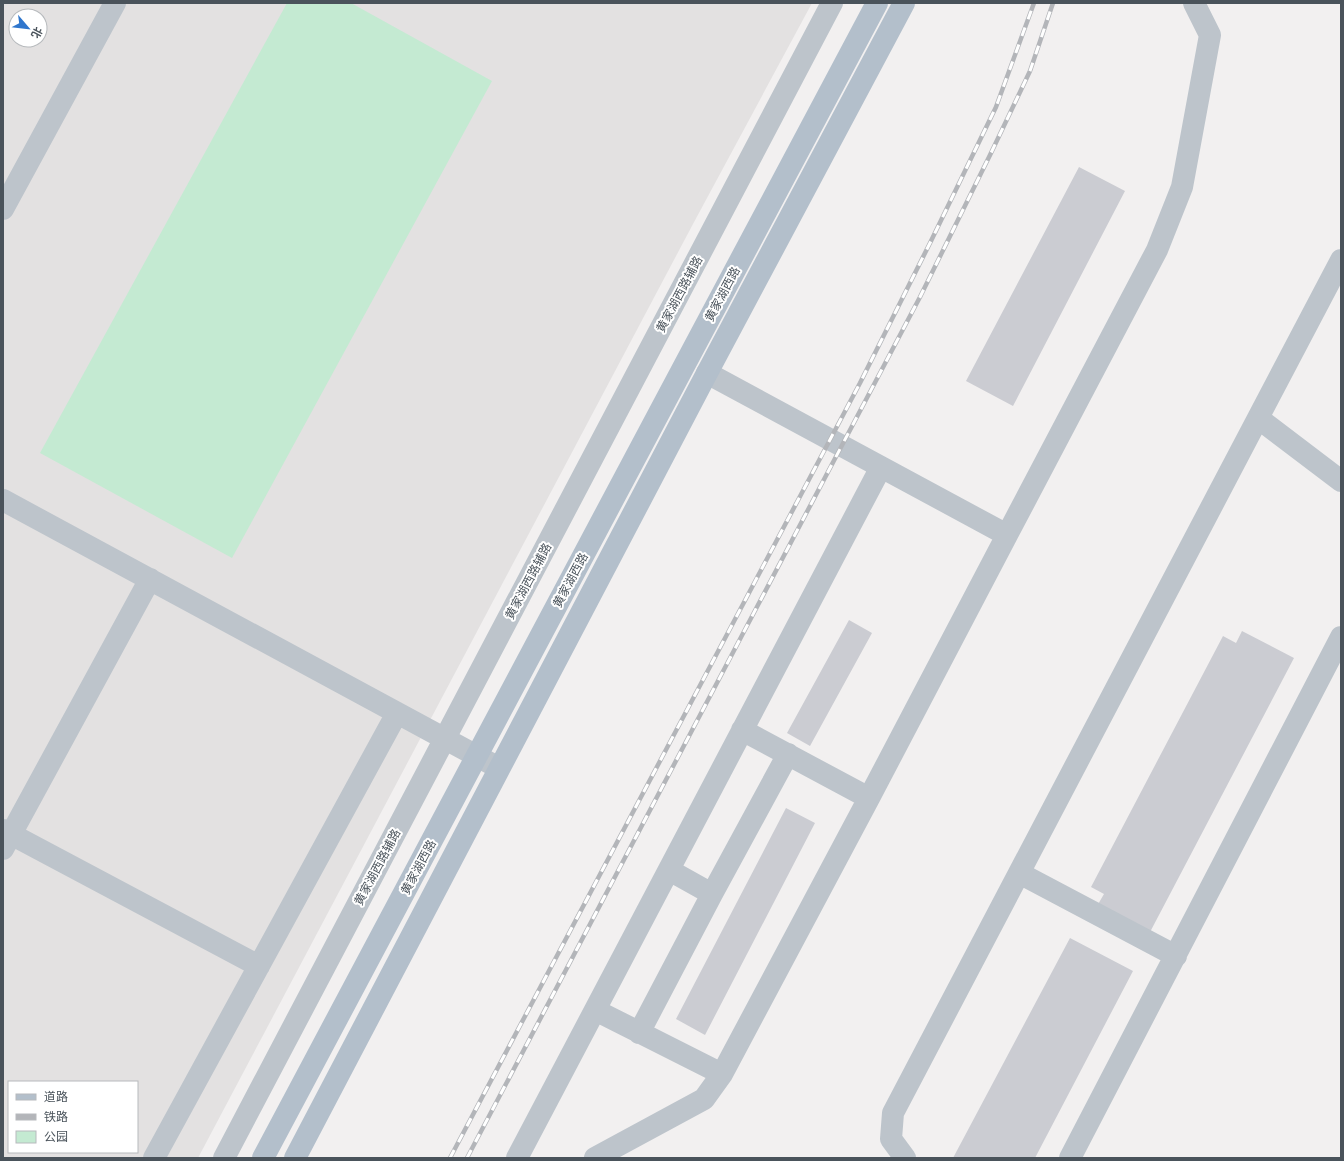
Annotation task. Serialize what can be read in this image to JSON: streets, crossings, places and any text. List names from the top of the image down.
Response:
{
  "streets": {
    "main road": ["黄家湖西路"],
    "street": ["黄家湖西路辅路"]
  },
  "legend": ["道路", "铁路", "公园"],
  "north": "bottom right"
}
